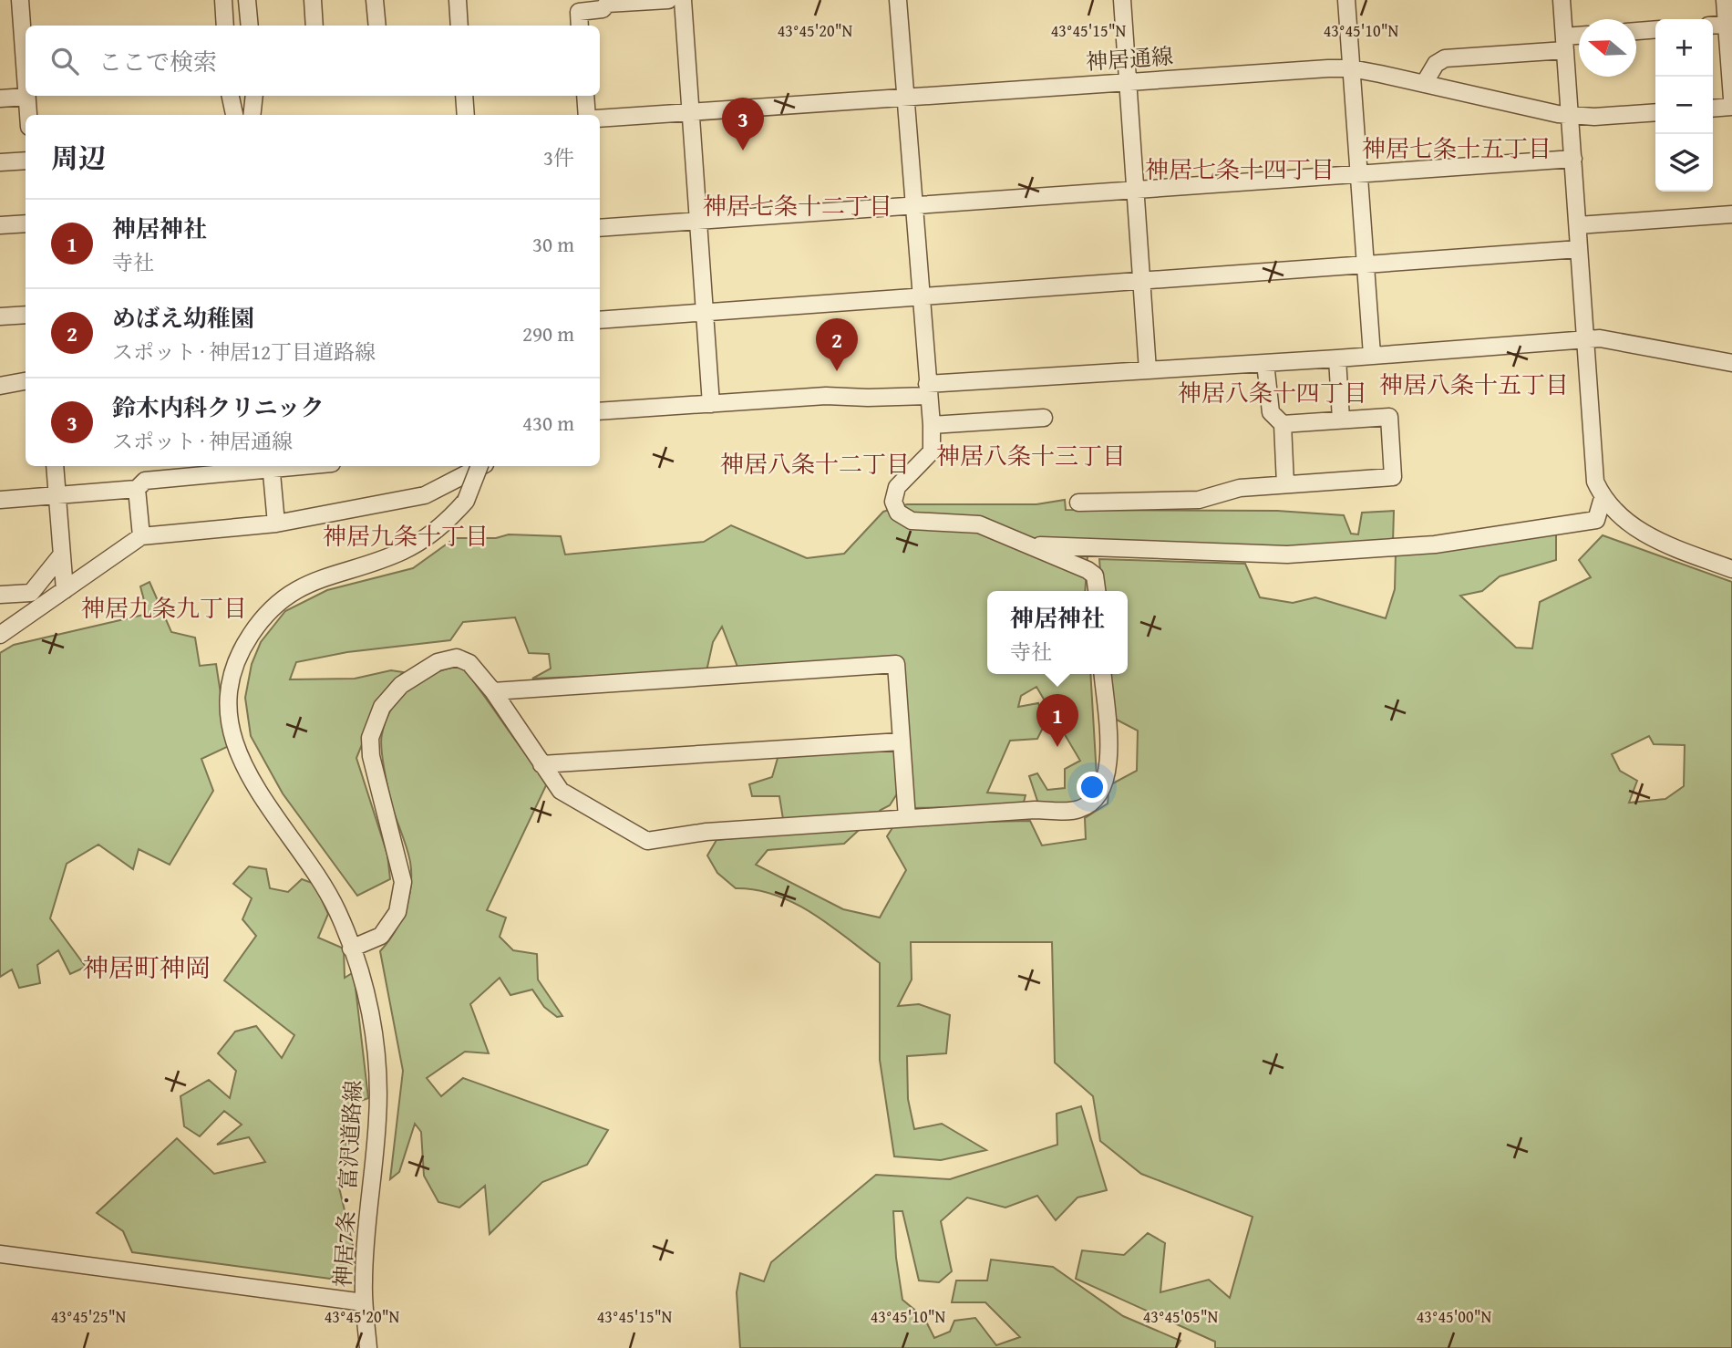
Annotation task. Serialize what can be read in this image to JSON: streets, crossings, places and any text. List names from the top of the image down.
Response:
{
  "streets": {
    "street": ["神居通線", "神居7条・富沢道路線"]
  },
  "districts": [
    "神居七条十五丁目",
    "神居七条十四丁目",
    "神居七条十二丁目",
    "神居八条十五丁目",
    "神居八条十四丁目",
    "神居八条十三丁目",
    "神居八条十二丁目",
    "神居九条十丁目",
    "神居九条九丁目",
    "神居町神岡"
  ],
  "north": "left",
  "page": {
    "map_buttons": ["+", "−"],
    "search": "ここで検索",
    "pins": ["3", "2", "1"],
    "heading": ["周辺", "3件"],
    "list": [
      {
        "mark": "1",
        "name": "神居神社",
        "note": "寺社",
        "value": "30 m"
      },
      {
        "mark": "2",
        "name": "めばえ幼稚園",
        "note": "スポット · 神居12丁目道路線",
        "value": "290 m"
      },
      {
        "mark": "3",
        "name": "鈴木内科クリニック",
        "note": "スポット · 神居通線",
        "value": "430 m"
      }
    ],
    "popup": ["神居神社", "寺社"]
  },
  "coordinates": [
    "43°45'20\"N",
    "43°45'15\"N",
    "43°45'10\"N",
    "43°45'25\"N",
    "43°45'05\"N",
    "43°45'00\"N"
  ]
}
